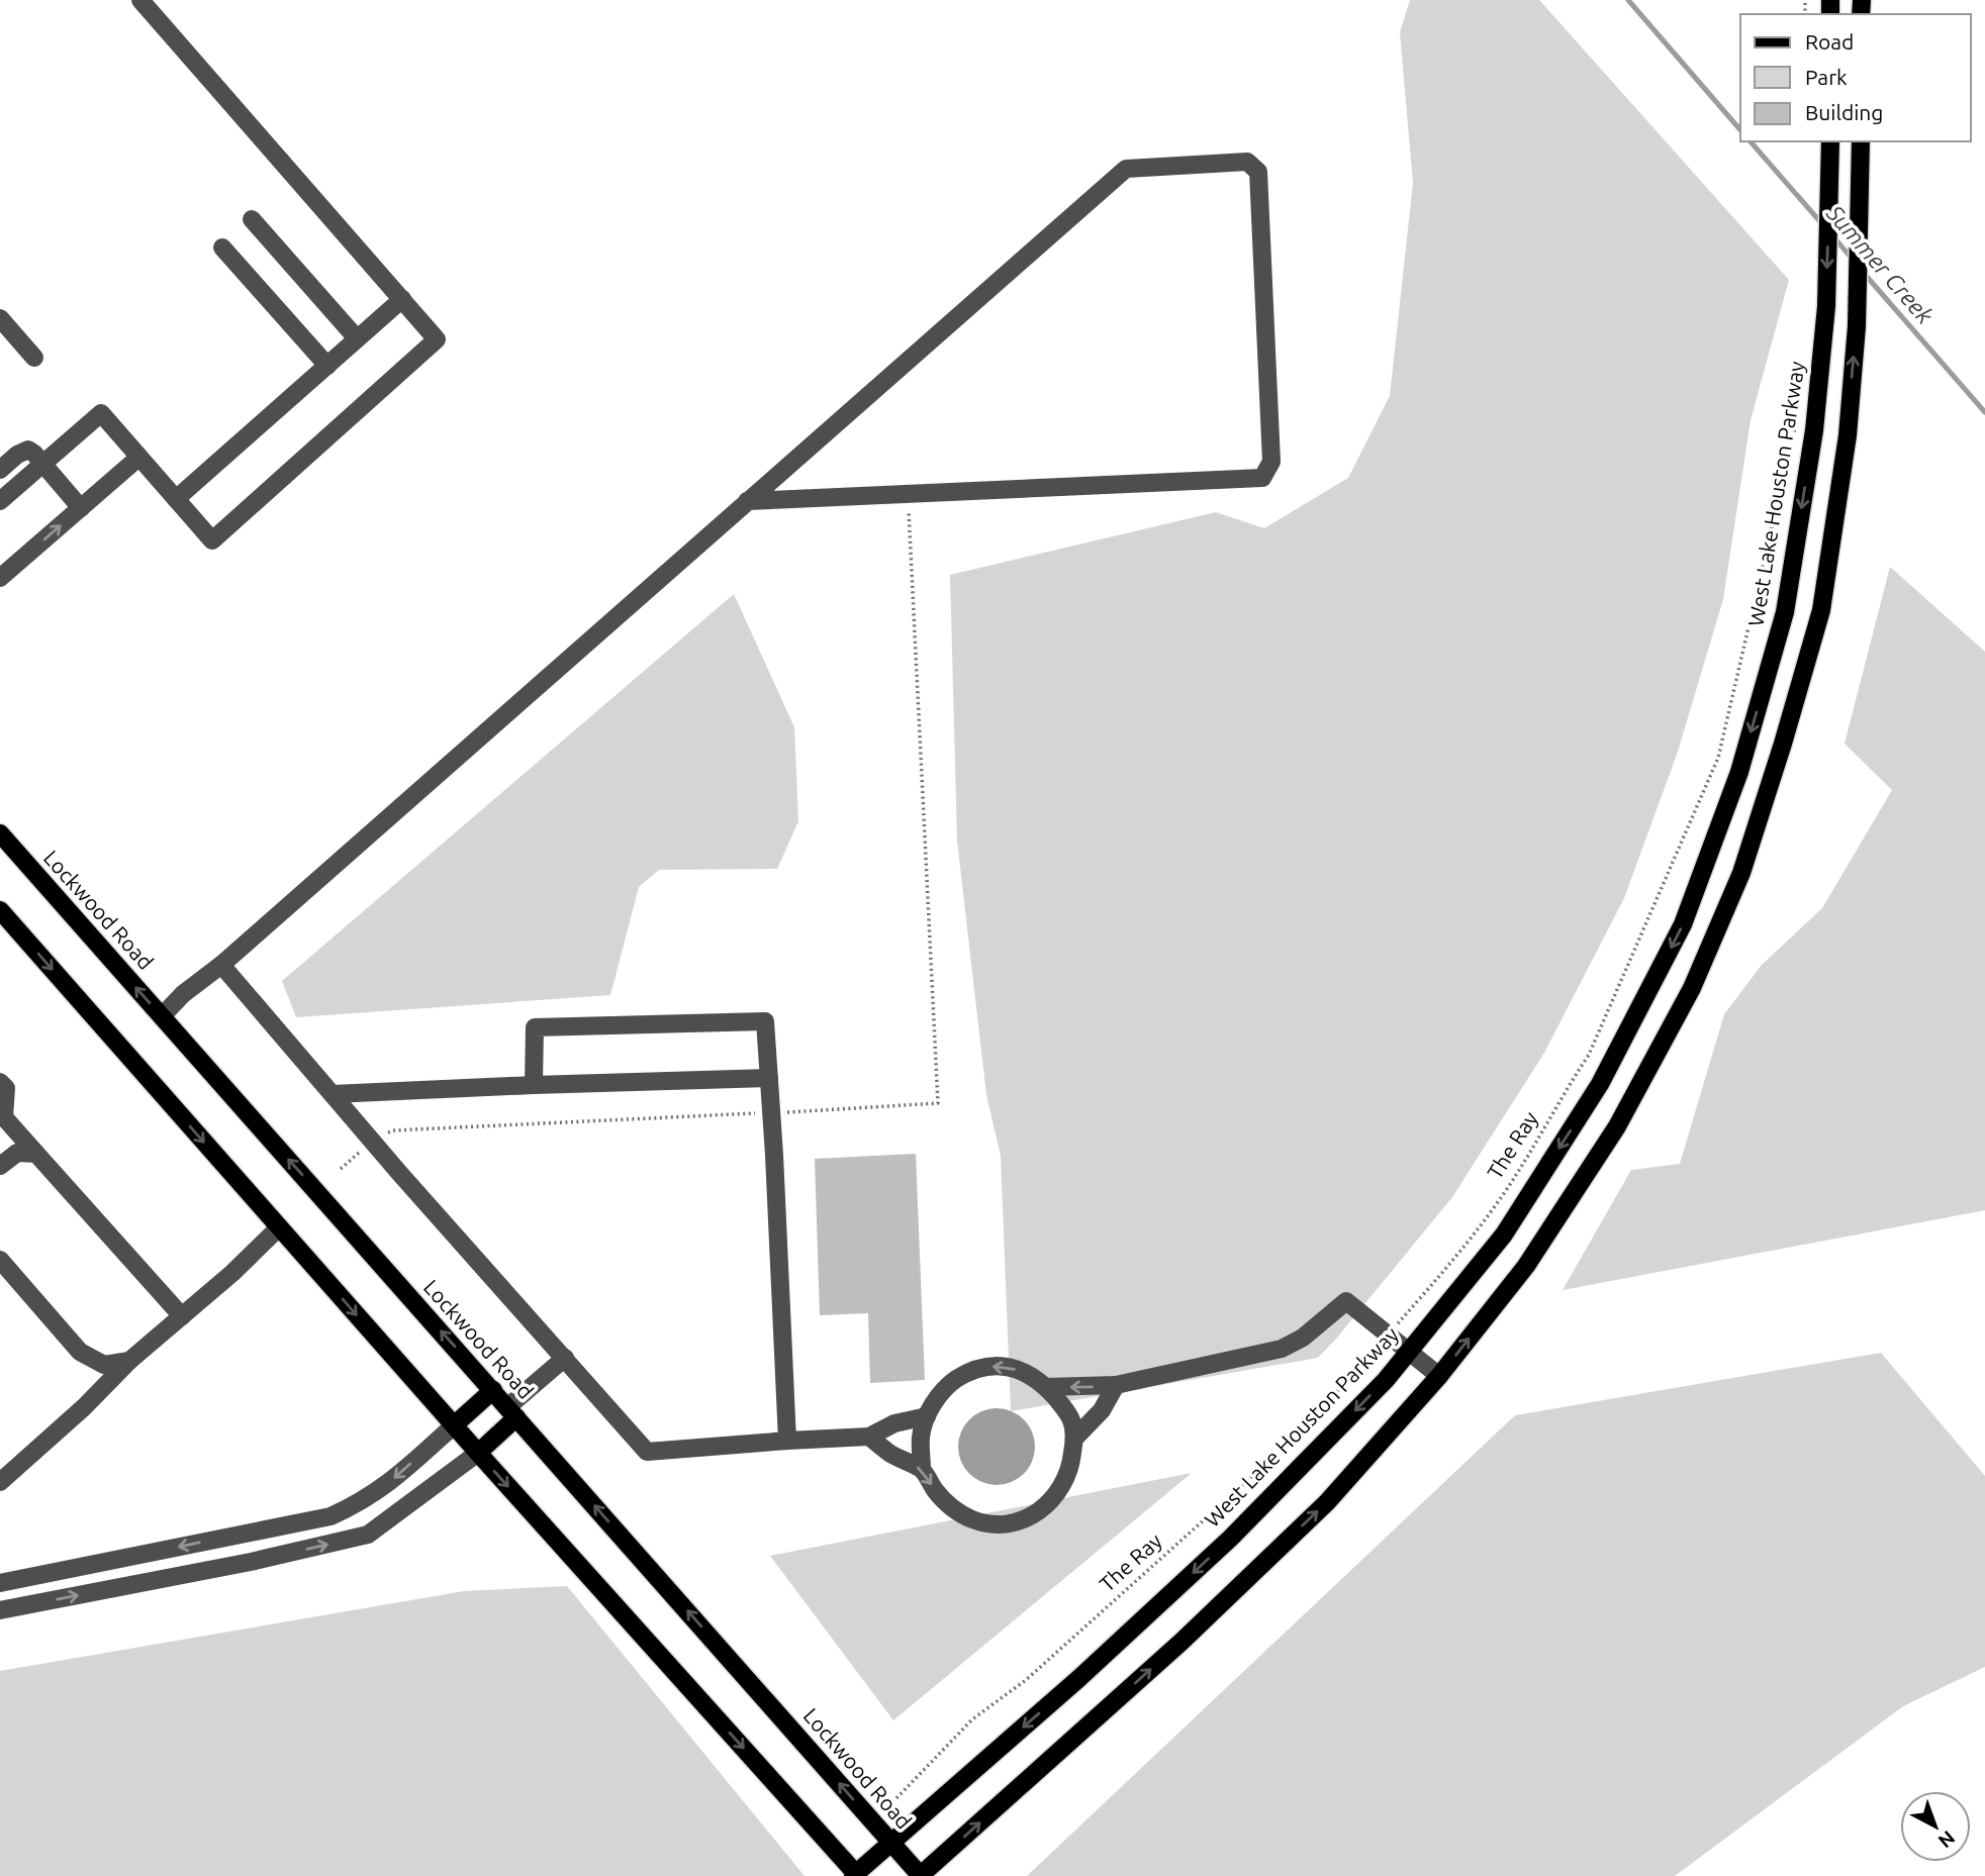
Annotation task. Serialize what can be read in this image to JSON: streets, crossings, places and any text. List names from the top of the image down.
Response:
{
  "streets": {
    "main road": ["West Lake Houston Parkway", "Lockwood Road"],
    "path": ["The Ray"]
  },
  "crossings": [
    ["West Lake Houston Parkway", "Lockwood Road"]
  ],
  "water": ["Summer Creek"],
  "legend": ["Road", "Park", "Building"],
  "north": "bottom right"
}
